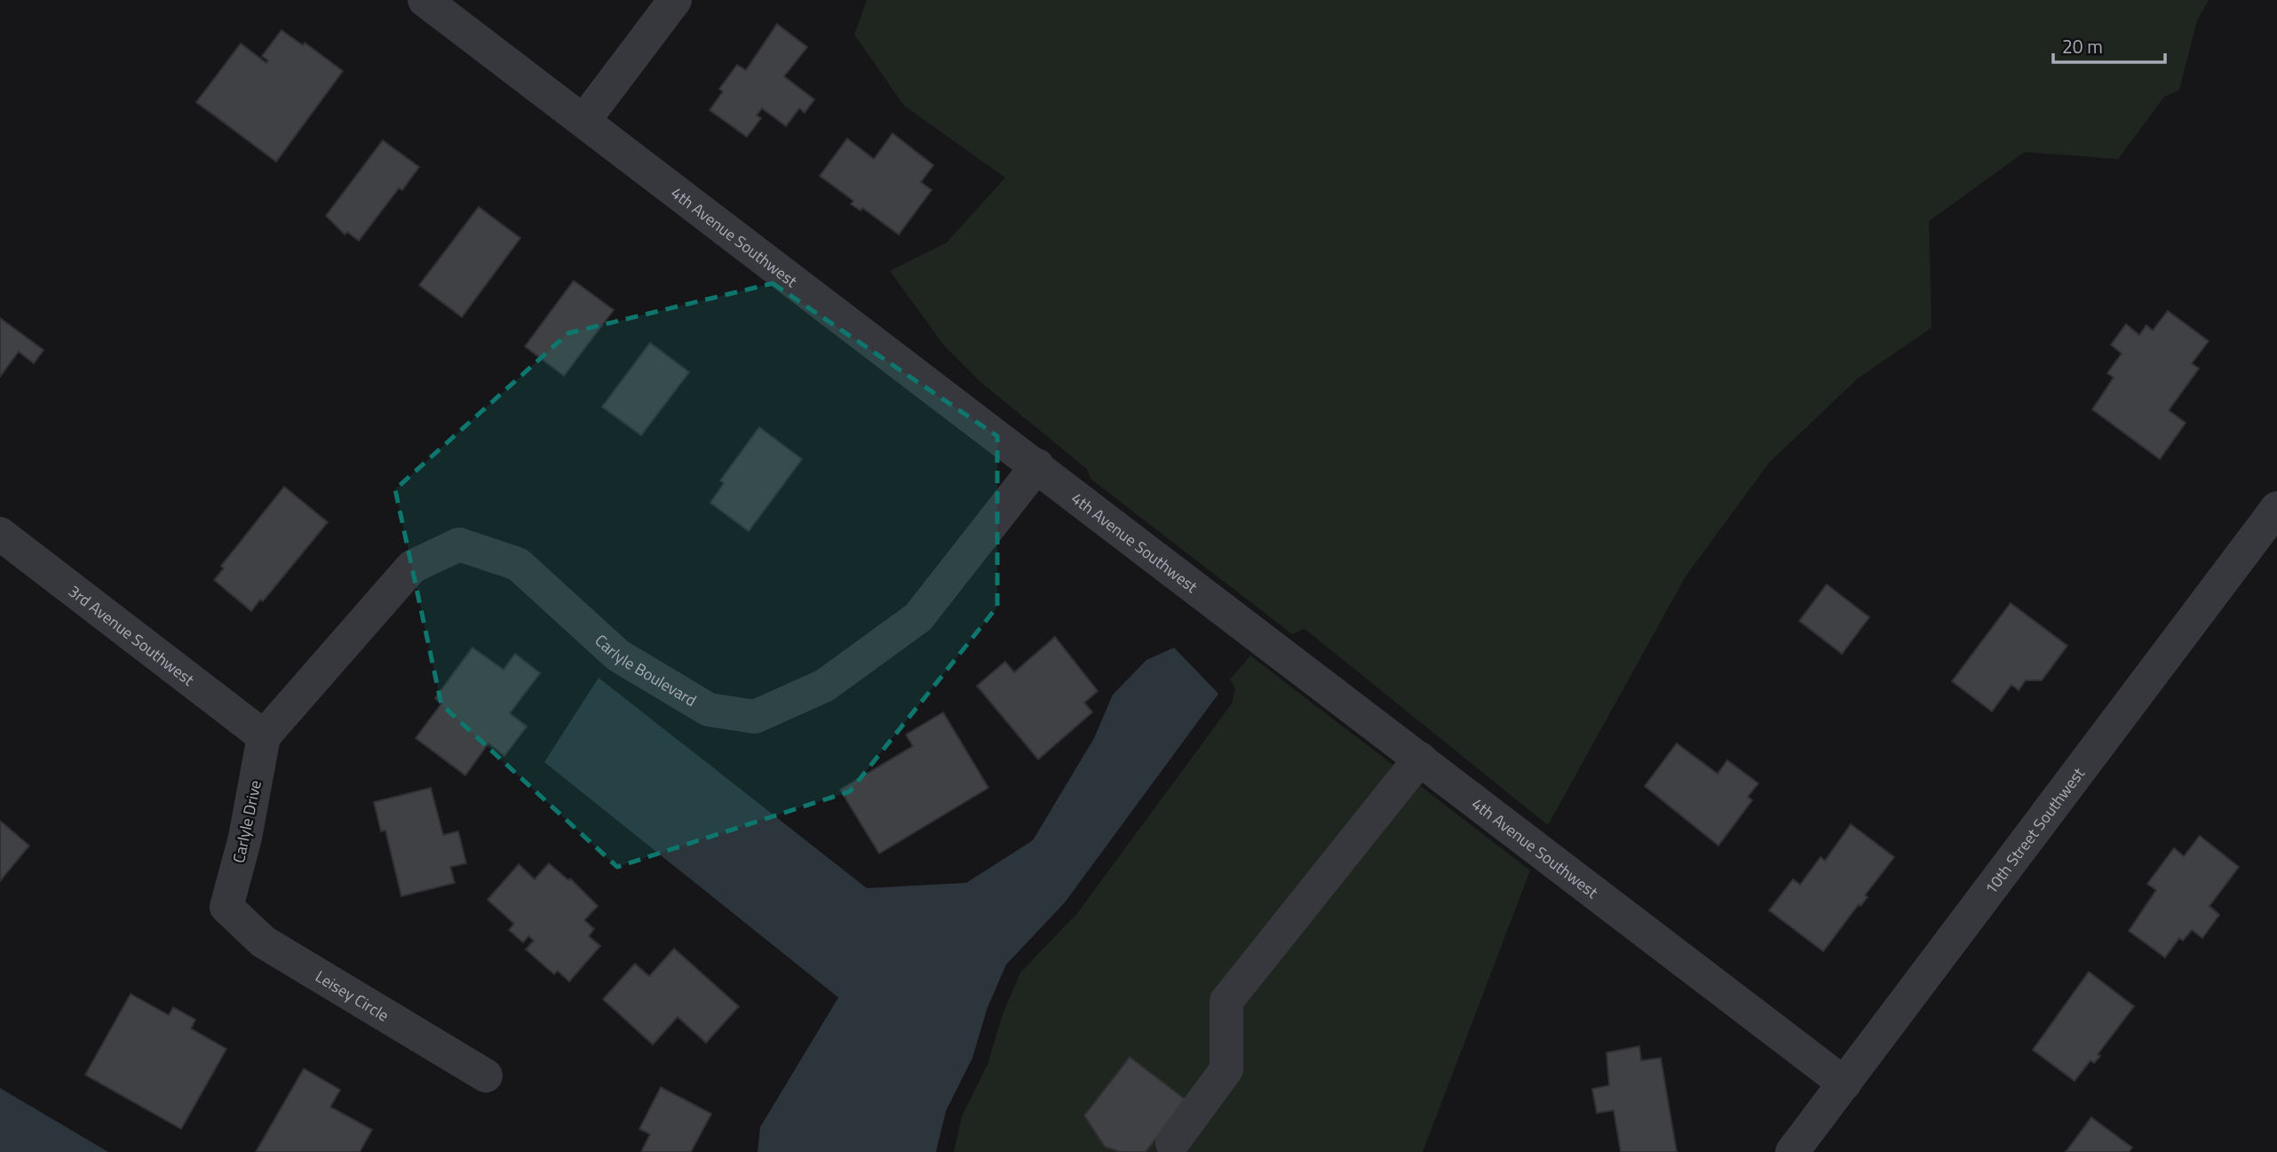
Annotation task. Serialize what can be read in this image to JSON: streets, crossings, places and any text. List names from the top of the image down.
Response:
{
  "streets": {
    "street": [
      "4th Avenue Southwest",
      "3rd Avenue Southwest",
      "Carlyle Boulevard",
      "Carlyle Drive",
      "10th Street Southwest",
      "Leisey Circle"
    ]
  },
  "crossings": [
    ["4th Avenue Southwest", "Carlyle Boulevard"],
    ["4th Avenue Southwest", "10th Street Southwest"],
    ["3rd Avenue Southwest", "Carlyle Boulevard"],
    ["3rd Avenue Southwest", "Carlyle Drive"],
    ["Carlyle Boulevard", "Carlyle Drive"],
    ["Carlyle Drive", "Leisey Circle"]
  ],
  "scale_bar": "20 m"
}
